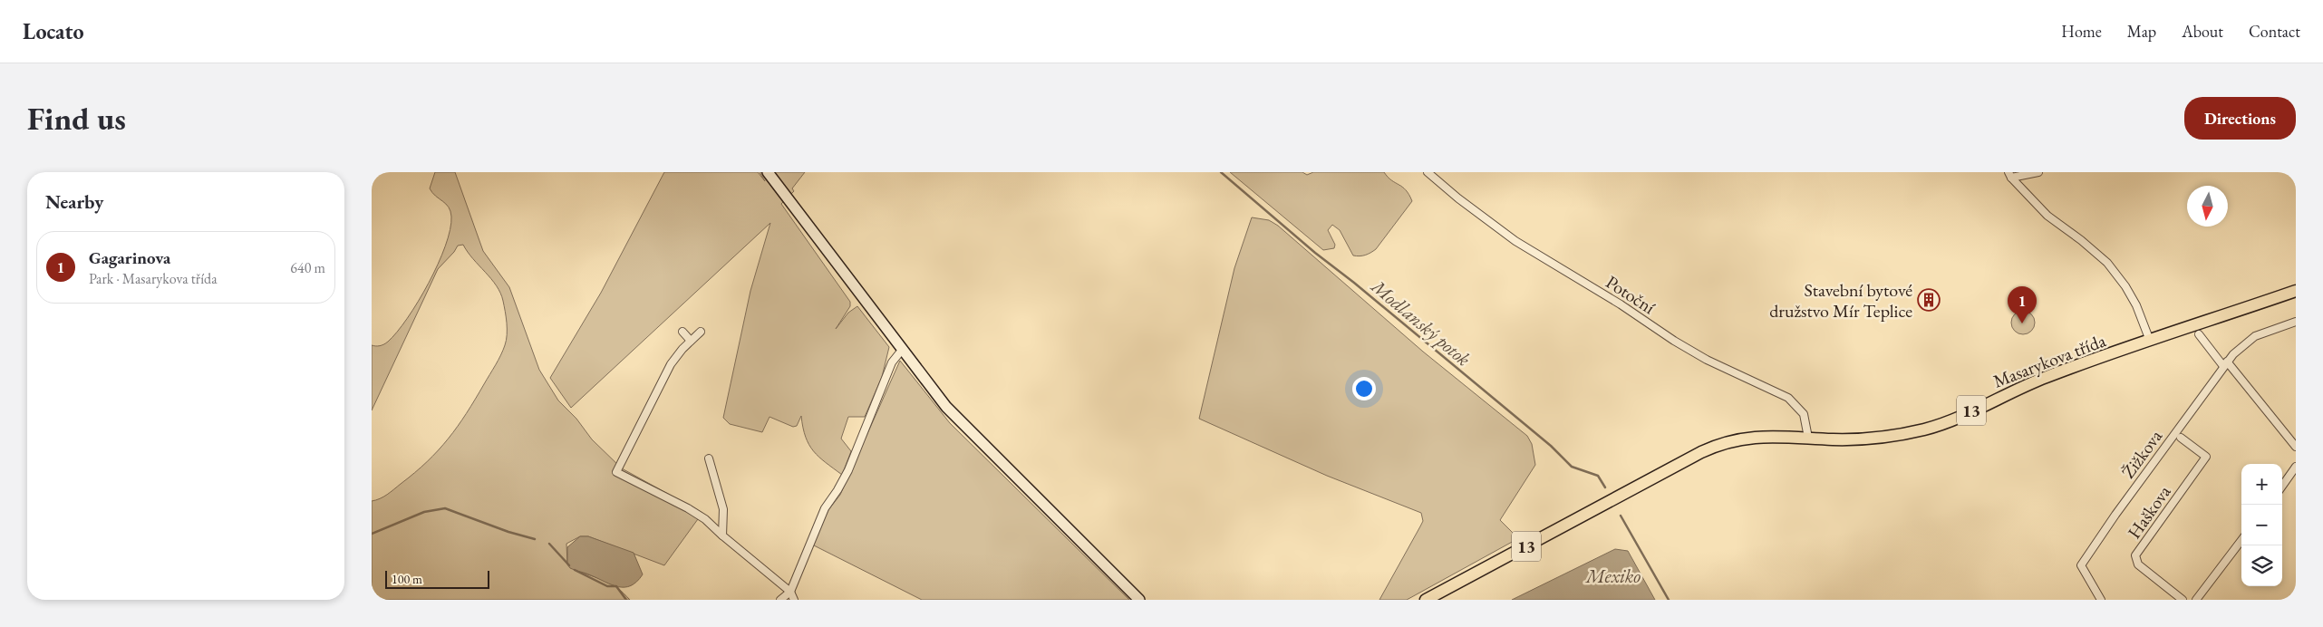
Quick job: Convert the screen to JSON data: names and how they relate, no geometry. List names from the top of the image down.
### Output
{
  "streets": {
    "main road": ["Masarykova třída", "13"],
    "street": ["Potoční", "Žižkova", "Haškova"]
  },
  "crossings": [
    ["Potoční", "Masarykova třída"]
  ],
  "water": ["Modlanský potok", "Mexiko"],
  "places": {
    "building": ["Stavební bytové družstvo Mír Teplice"]
  },
  "scale_bar": "100 m",
  "north": "bottom",
  "page": {
    "header": "Locato",
    "nav": [
      "Home",
      "Map",
      "About",
      "Contact"
    ],
    "buttons": "Directions",
    "title": "Find us",
    "heading": "Nearby",
    "list": [
      {
        "mark": "1",
        "name": "Gagarinova",
        "note": "Park · Masarykova třída",
        "value": "640 m"
      }
    ],
    "pins": "1",
    "map_buttons": ["+", "−"],
    "scale": "100 m"
  }
}
